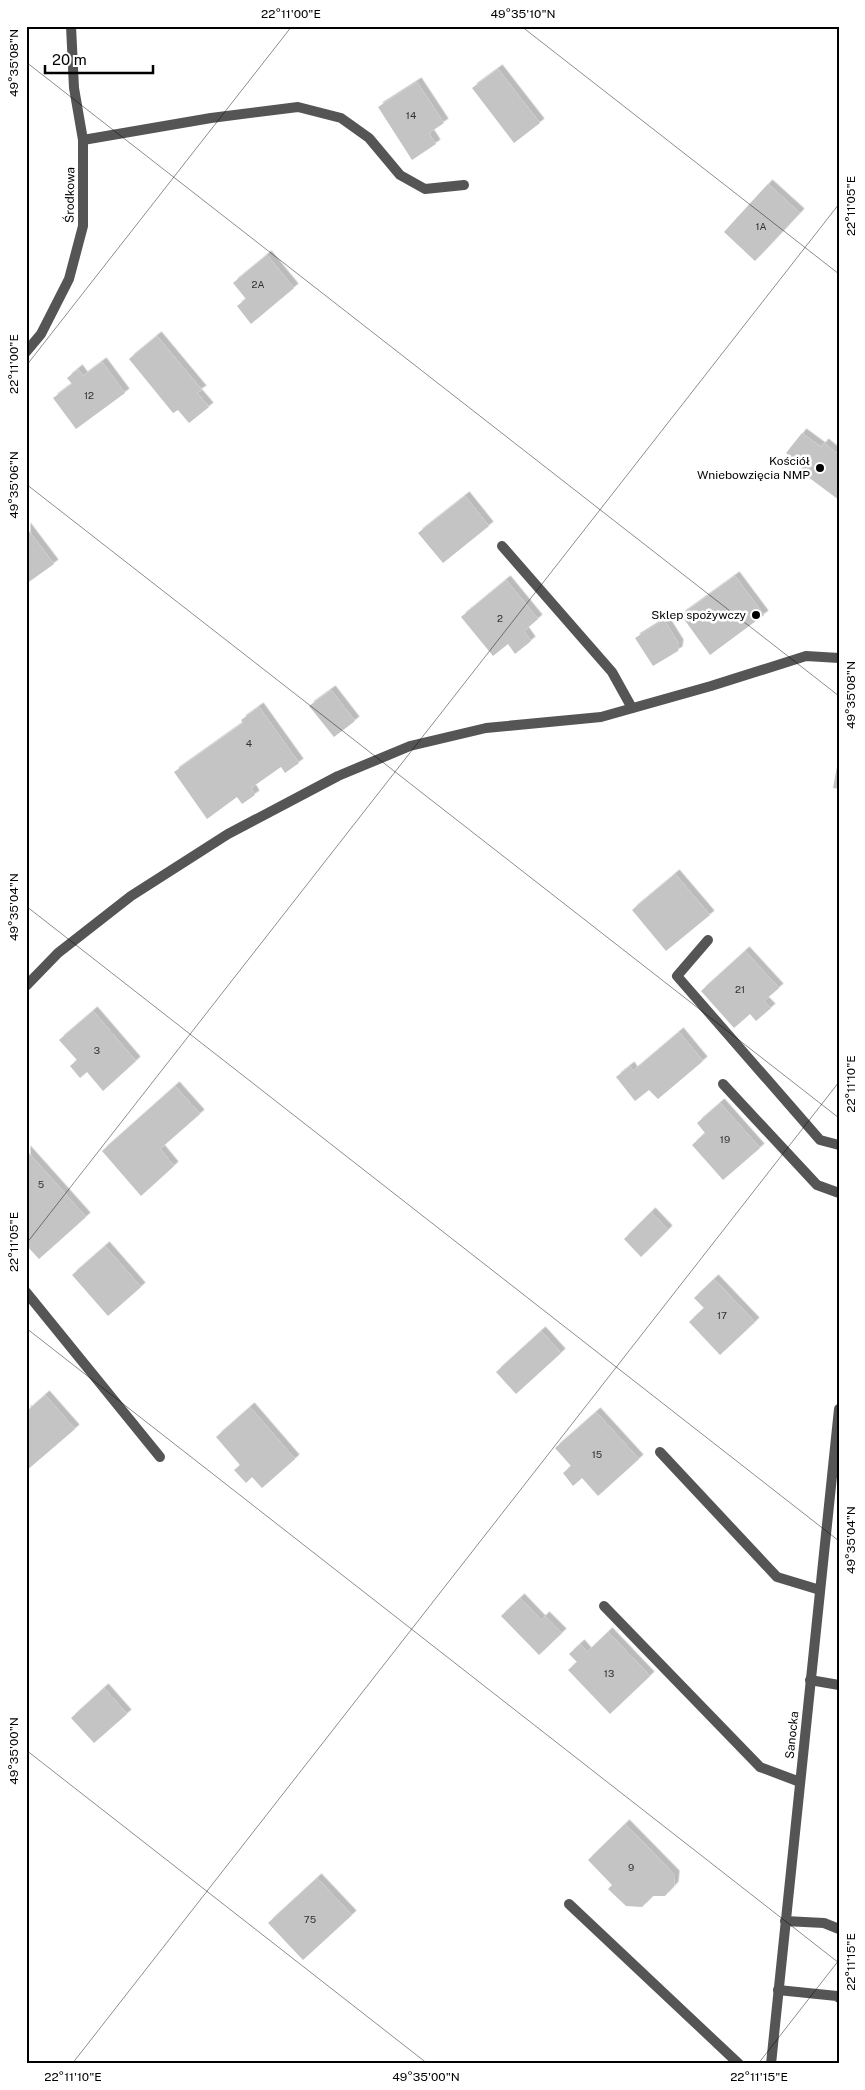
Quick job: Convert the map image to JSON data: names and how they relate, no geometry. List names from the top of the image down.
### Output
{
  "streets": {
    "street": ["Środkowa", "Sanocka"]
  },
  "places": ["Kościół Wniebowzięcia NMP", "Sklep spożywczy"],
  "house_numbers": [
    "14",
    "1A",
    "2A",
    "12",
    "2",
    "4",
    "21",
    "3",
    "19",
    "5",
    "17",
    "15",
    "13",
    "9",
    "75"
  ],
  "scale_bar": "20 m",
  "coordinates": [
    "22°11'00\"E",
    "49°35'10\"N",
    "49°35'08\"N",
    "22°11'05\"E",
    "49°35'06\"N",
    "49°35'04\"N",
    "22°11'10\"E",
    "49°35'00\"N",
    "22°11'15\"E"
  ]
}
